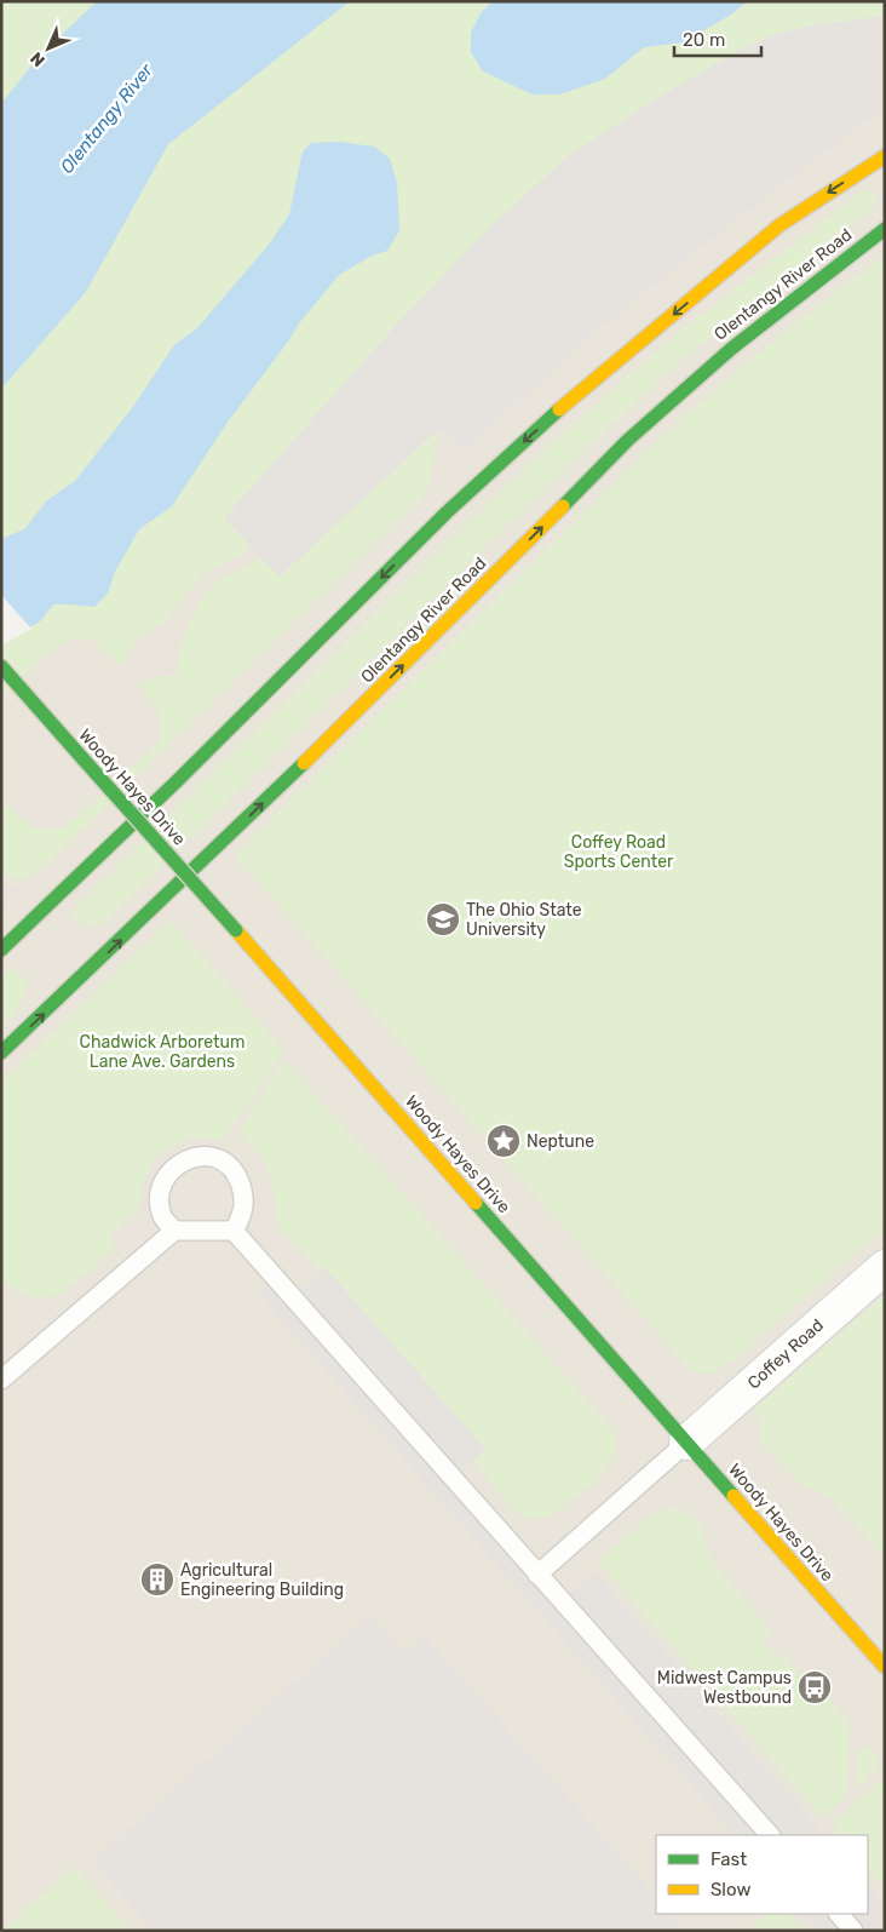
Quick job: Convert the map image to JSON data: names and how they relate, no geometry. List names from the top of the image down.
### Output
{
  "streets": {
    "main road": ["Olentangy River Road", "Woody Hayes Drive"],
    "street": ["Coffey Road"]
  },
  "crossings": [
    ["Woody Hayes Drive", "Coffey Road"]
  ],
  "water": ["Olentangy River"],
  "parks": ["Coffey Road Sports Center", "Chadwick Arboretum Lane Ave. Gardens"],
  "places": {
    "school or university": ["The Ohio State University"],
    "place": ["Neptune"],
    "building": ["Agricultural Engineering Building"],
    "bus stop": ["Midwest Campus Westbound"]
  },
  "legend": ["Fast", "Slow"],
  "scale_bar": "20 m",
  "north": "bottom left"
}
